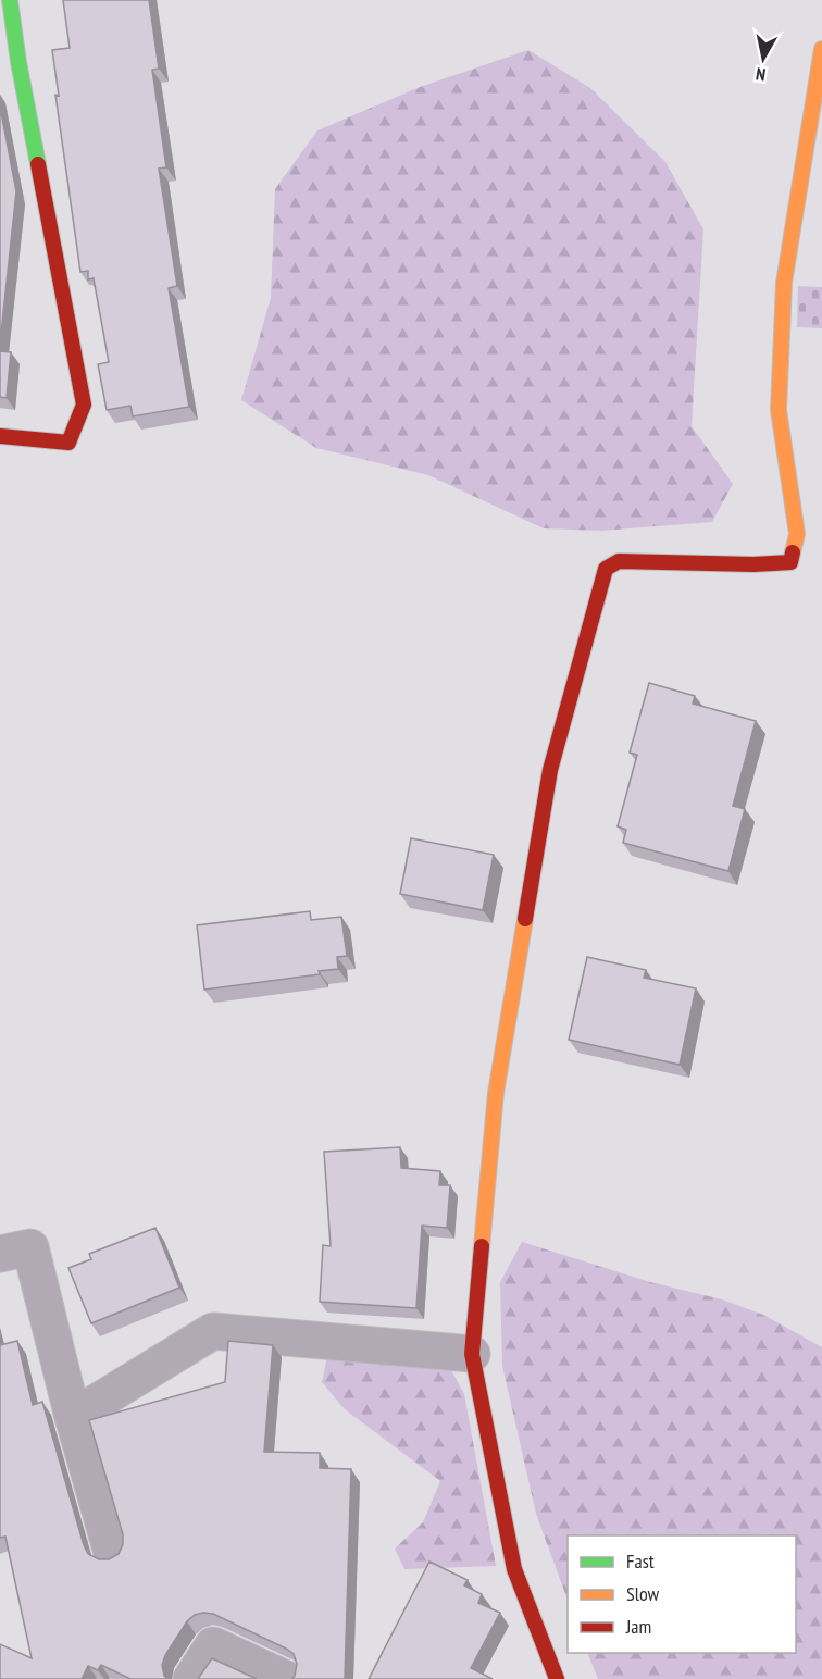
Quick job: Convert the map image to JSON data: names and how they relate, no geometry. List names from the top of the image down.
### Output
{
  "legend": ["Fast", "Slow", "Jam"],
  "north": "bottom"
}
